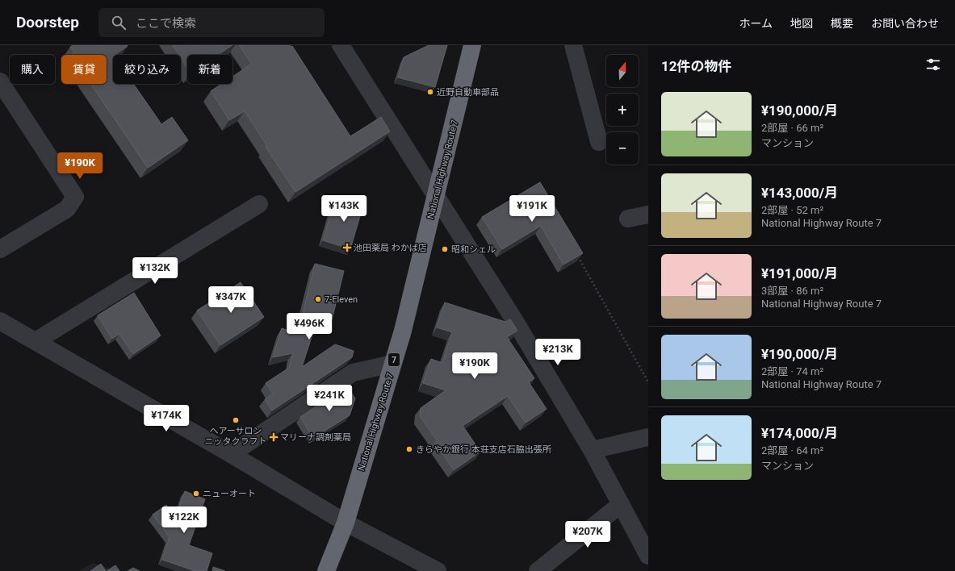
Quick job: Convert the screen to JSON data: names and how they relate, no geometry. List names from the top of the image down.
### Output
{
  "streets": {
    "highway": ["National Highway Route 7", "7"]
  },
  "places": {
    "other": [
      "近野自動車部品",
      "昭和シェル",
      "7-Eleven",
      "ヘアーサロン ニッタクラフト",
      "きらやか銀行 本荘支店石脇出張所",
      "ニューオート"
    ],
    "health": ["池田薬局 わかば店", "マリーナ調剤薬局"]
  },
  "north": "top",
  "page": {
    "header": "Doorstep",
    "search": "ここで検索",
    "nav": [
      "ホーム",
      "地図",
      "概要",
      "お問い合わせ"
    ],
    "heading": "12件の物件",
    "map_buttons": ["+", "−"],
    "chip": [
      "購入",
      "賃貸",
      "絞り込み",
      "新着"
    ],
    "list": [
      {
        "name": "¥190,000/月",
        "note": "2部屋 · 66 m² · マンション"
      },
      {
        "name": "¥143,000/月",
        "note": "2部屋 · 52 m² · National Highway Route 7"
      },
      {
        "name": "¥191,000/月",
        "note": "3部屋 · 86 m² · National Highway Route 7"
      },
      {
        "name": "¥190,000/月",
        "note": "2部屋 · 74 m² · National Highway Route 7"
      },
      {
        "name": "¥174,000/月",
        "note": "2部屋 · 64 m² · マンション"
      }
    ],
    "price": [
      "¥190K",
      "¥143K",
      "¥191K",
      "¥132K",
      "¥347K",
      "¥496K",
      "¥213K",
      "¥190K",
      "¥241K",
      "¥174K",
      "¥122K",
      "¥207K"
    ]
  }
}
